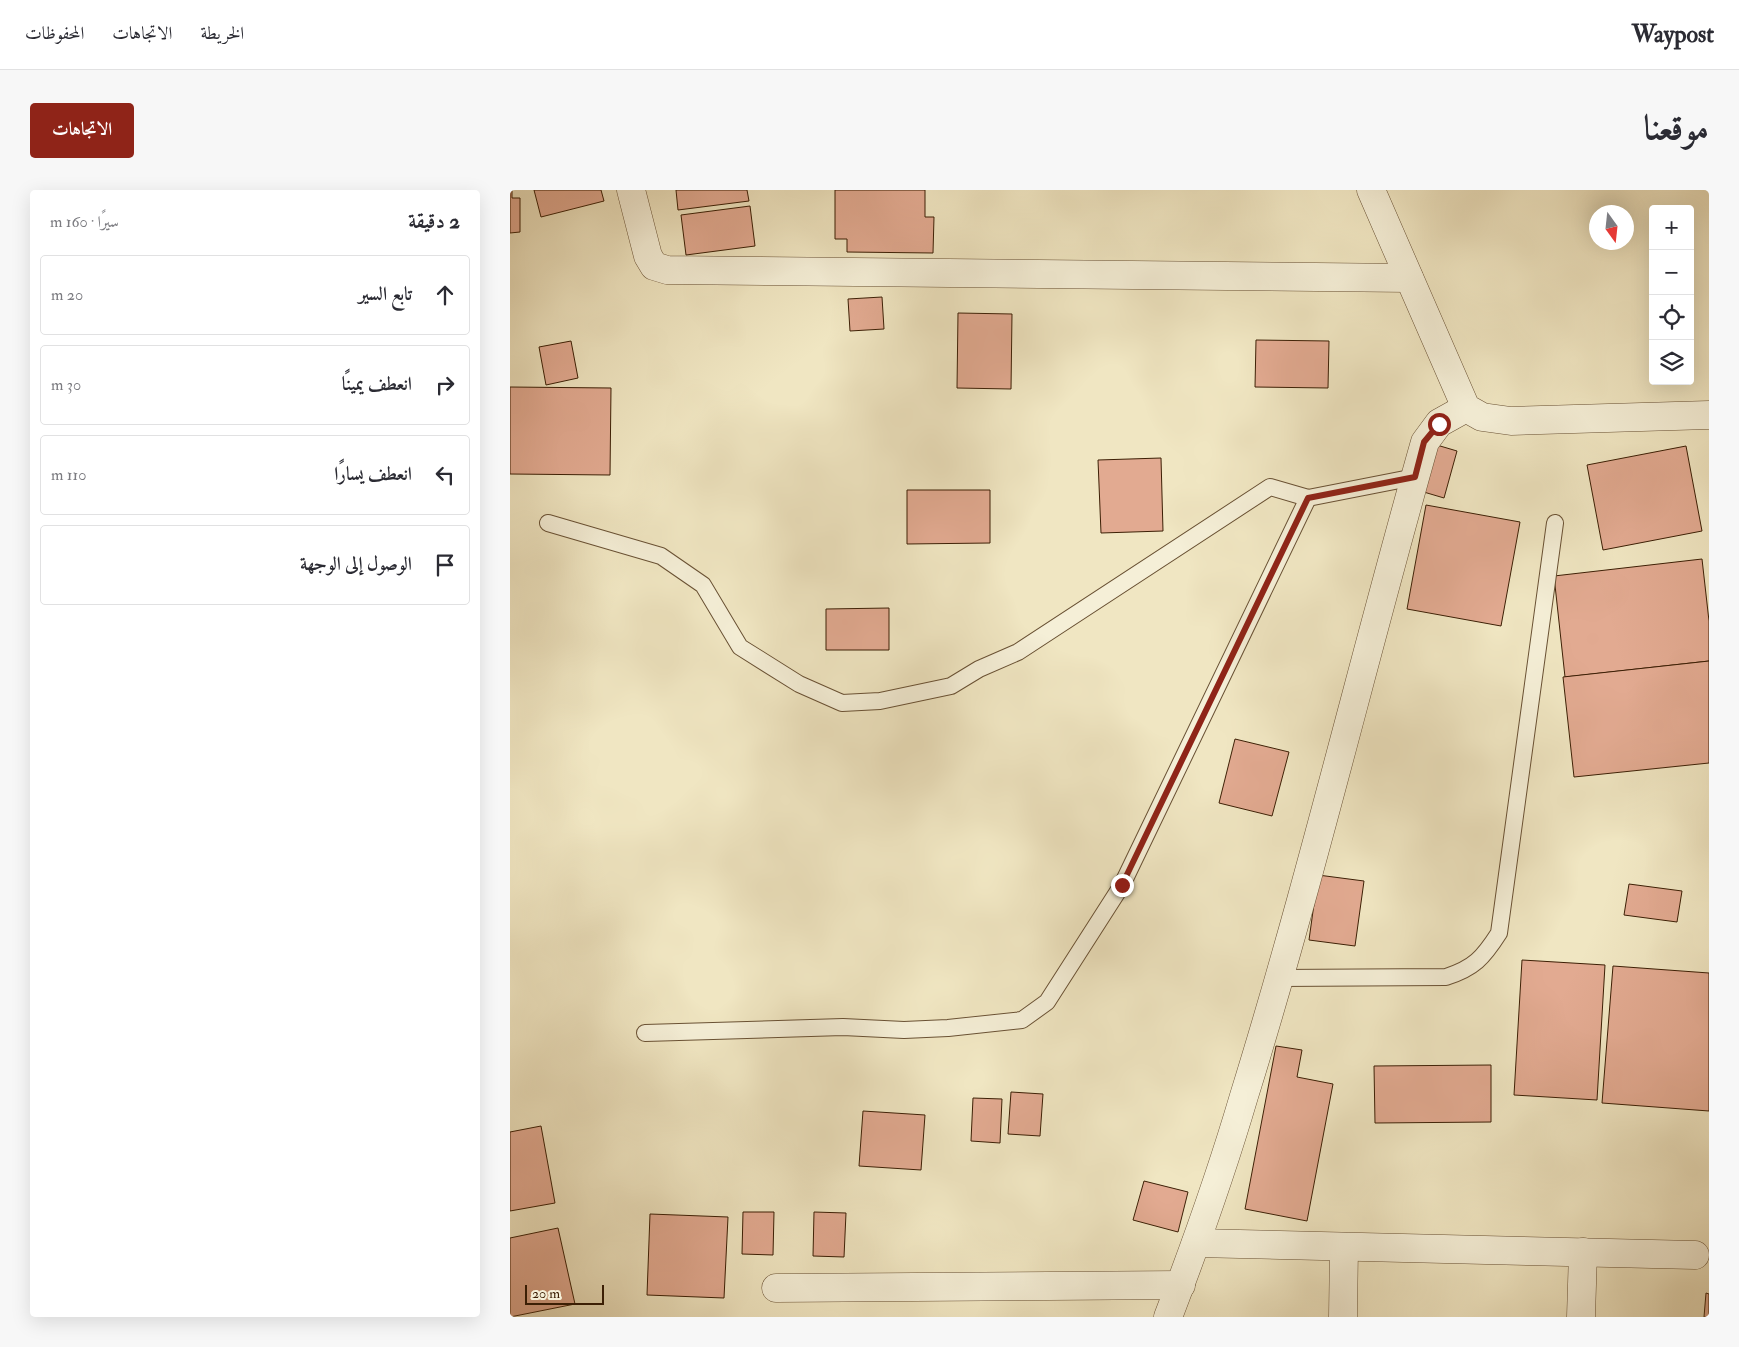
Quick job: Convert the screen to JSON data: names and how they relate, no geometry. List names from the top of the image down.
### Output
{
  "scale_bar": "20 m",
  "north": "bottom",
  "page": {
    "header": "Waypost",
    "nav": ["الخريطة", "الاتجاهات", "المحفوظات"],
    "title": "موقعنا",
    "buttons": "الاتجاهات",
    "heading": ["2 دقيقة", "سيرًا · 160 m"],
    "map_buttons": ["+", "−"],
    "list": [
      ["تابع السير", "20 m"],
      ["انعطف يمينًا", "30 m"],
      ["انعطف يسارًا", "110 m"],
      "الوصول إلى الوجهة"
    ],
    "scale": "20 m"
  }
}
